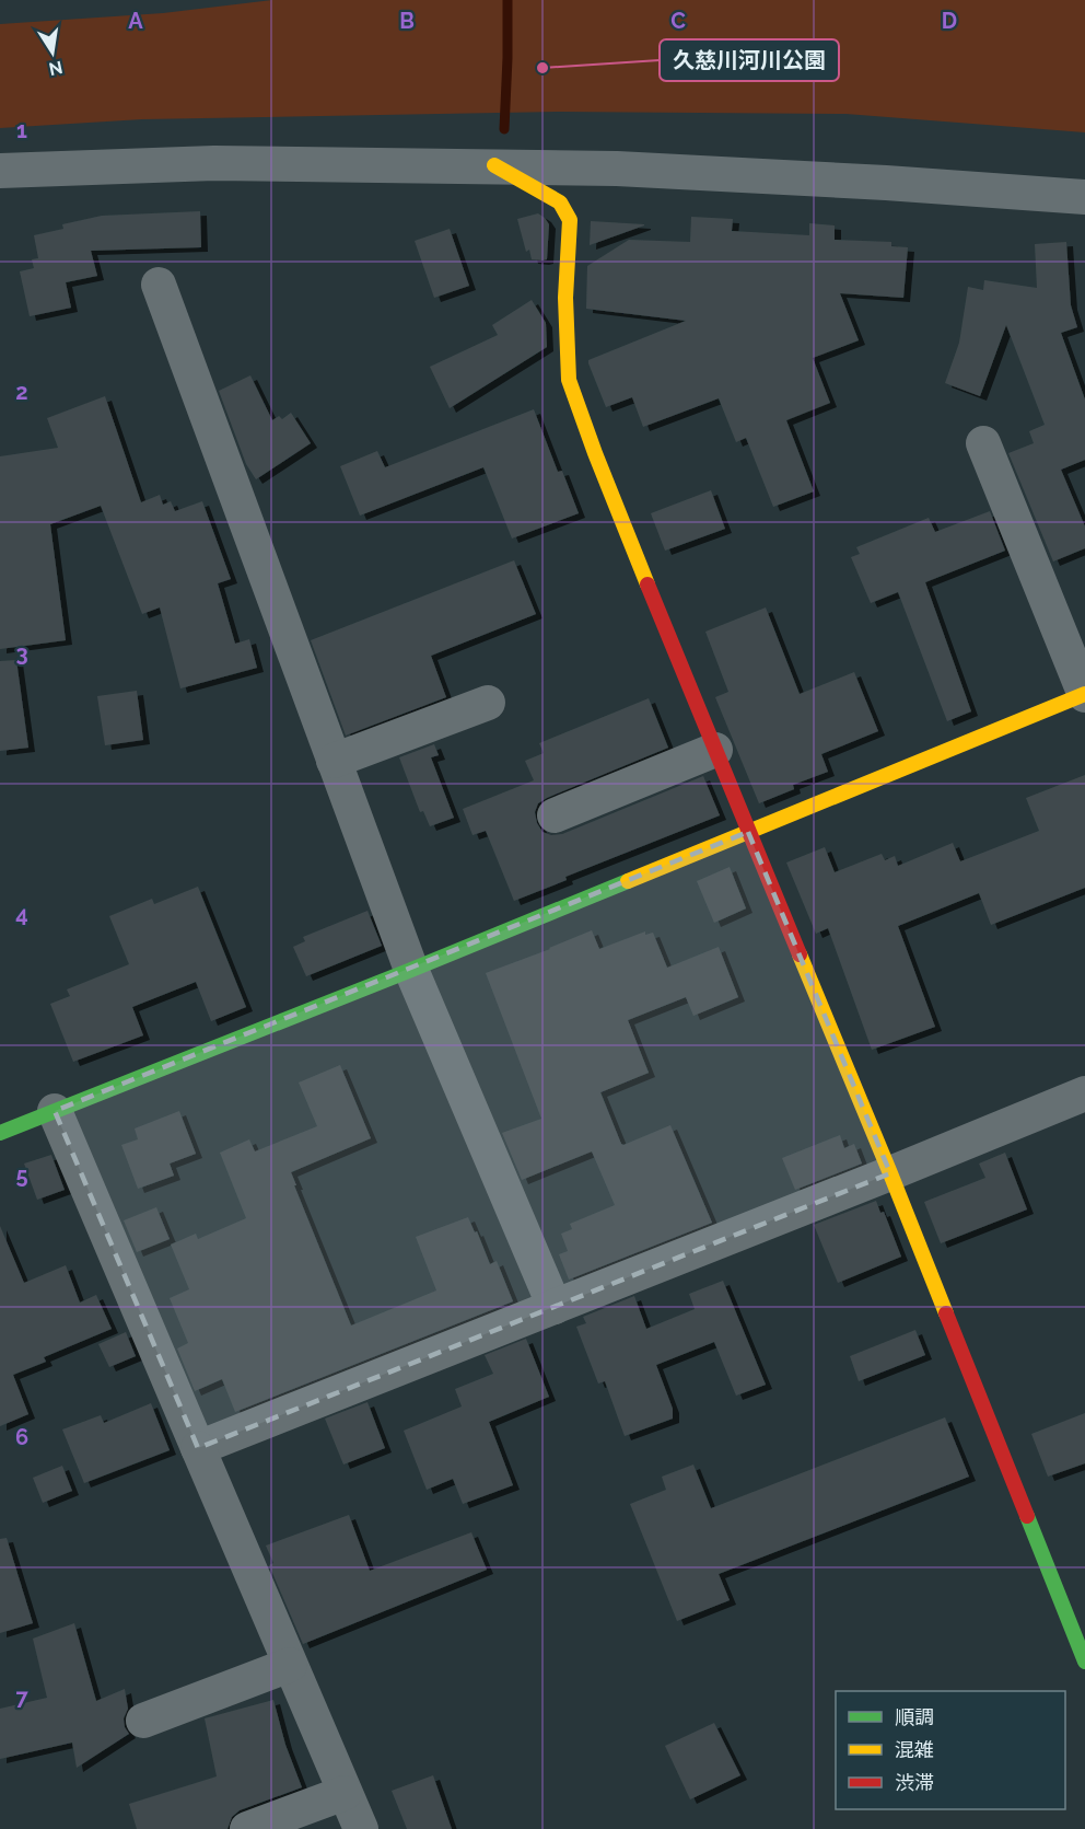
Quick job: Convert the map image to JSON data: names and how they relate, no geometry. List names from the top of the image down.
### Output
{
  "places": ["久慈川河川公園"],
  "legend": ["順調", "混雑", "渋滞"],
  "north": "bottom",
  "grid": {
    "columns": [
      "A",
      "B",
      "C",
      "D"
    ],
    "rows": [
      "1",
      "2",
      "3",
      "4",
      "5",
      "6",
      "7"
    ]
  }
}
